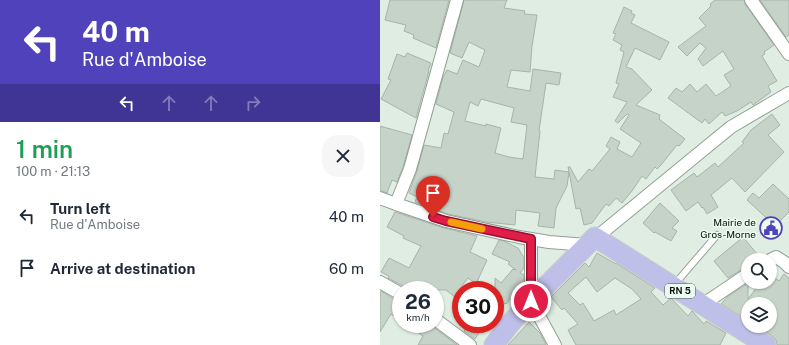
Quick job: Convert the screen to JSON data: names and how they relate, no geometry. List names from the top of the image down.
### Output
{
  "streets": {
    "main road": ["RN 5"]
  },
  "places": {
    "public building": ["Mairie de Gros-Morne"]
  },
  "page": {
    "turn": ["40 m", "Rue d'Amboise"],
    "heading": ["1 min", "100 m · 21:13"],
    "list": [
      {
        "name": "Turn left",
        "note": "Rue d'Amboise",
        "value": "40 m"
      },
      {
        "name": "Arrive at destination",
        "value": "60 m"
      }
    ],
    "speed": "26 km/h",
    "limit": "30"
  }
}
